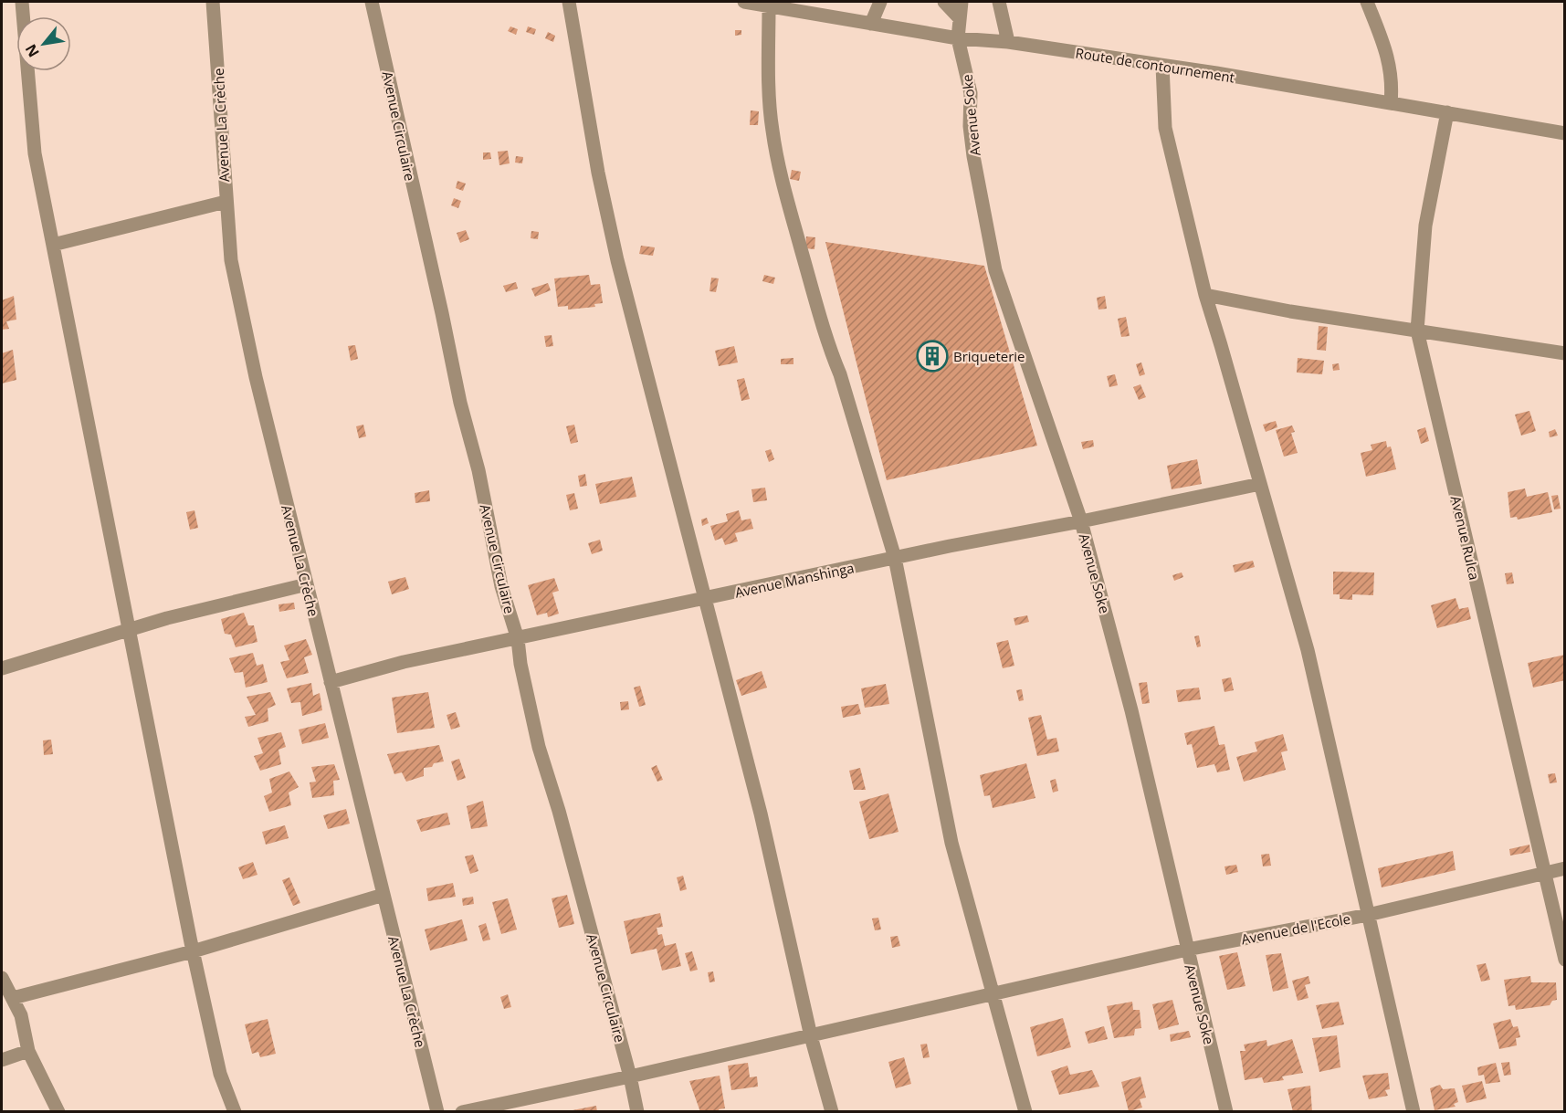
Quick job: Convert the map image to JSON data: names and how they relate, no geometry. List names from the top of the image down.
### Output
{
  "streets": {
    "street": [
      "Route de contournement",
      "Avenue Soke",
      "Avenue La Crèche",
      "Avenue Circulaire",
      "Avenue Rulca",
      "Avenue Manshinga",
      "Avenue de l'Ecole"
    ]
  },
  "crossings": [
    ["Route de contournement", "Avenue Soke"],
    ["Route de contournement", "Avenue Rulca"],
    ["Avenue Soke", "Avenue Manshinga"],
    ["Avenue Soke", "Avenue de l'Ecole"],
    ["Avenue La Crèche", "Avenue Manshinga"],
    ["Avenue Circulaire", "Avenue Manshinga"],
    ["Avenue Circulaire", "Avenue de l'Ecole"],
    ["Avenue Rulca", "Avenue de l'Ecole"]
  ],
  "places": {
    "building": ["Briqueterie"]
  },
  "north": "bottom left"
}
